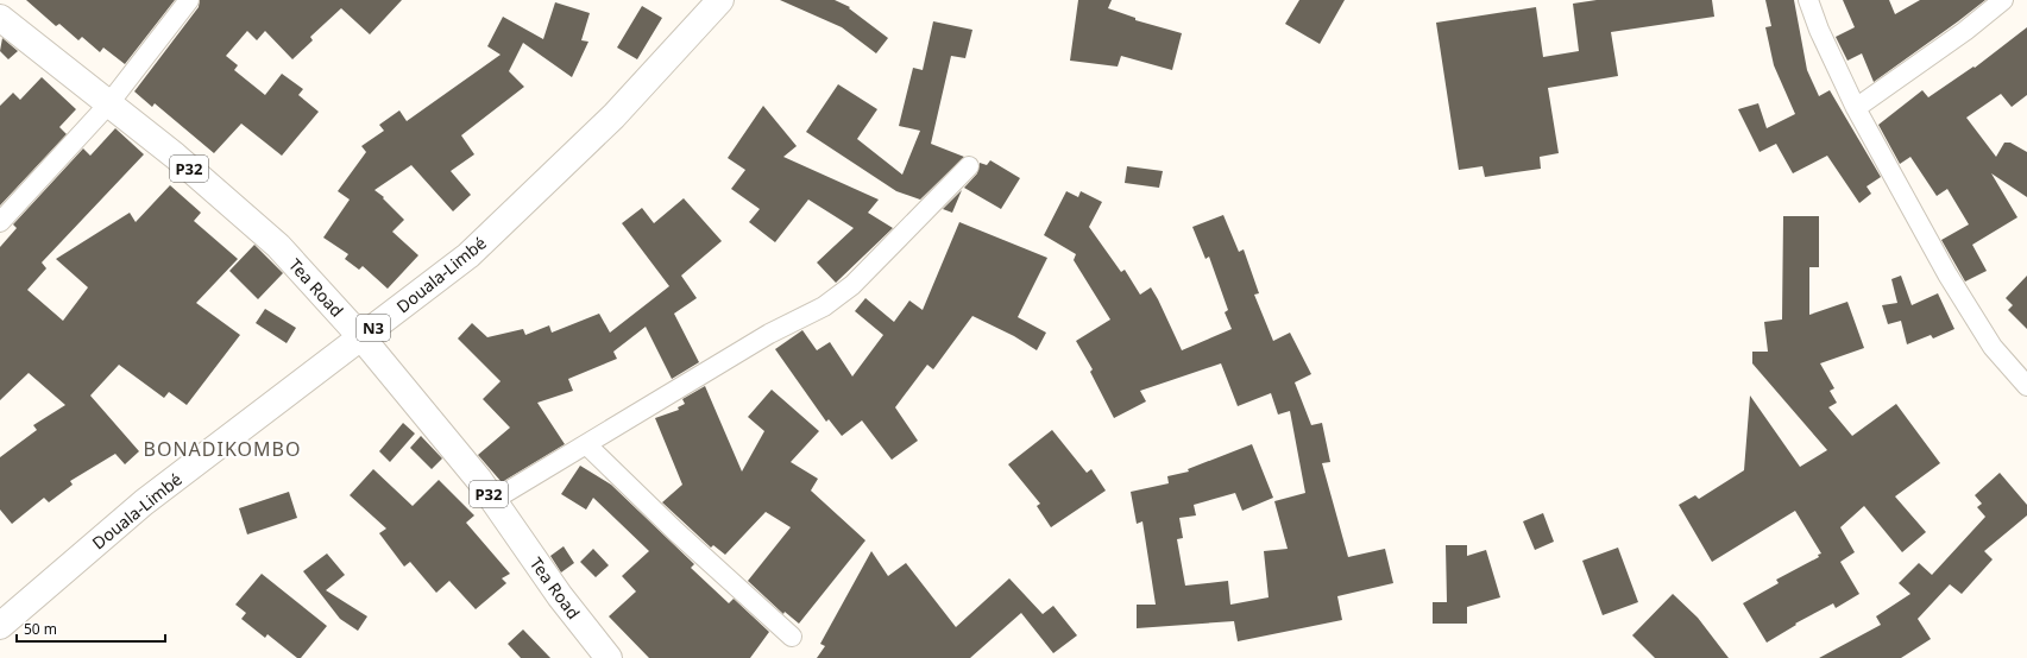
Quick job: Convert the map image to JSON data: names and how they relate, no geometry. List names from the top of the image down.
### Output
{
  "streets": {
    "main road": [
      "P32",
      "Douala-Limbé",
      "Tea Road",
      "N3"
    ]
  },
  "crossings": [
    ["Douala-Limbé", "Tea Road"]
  ],
  "districts": ["BONADIKOMBO"],
  "scale_bar": "50 m"
}
